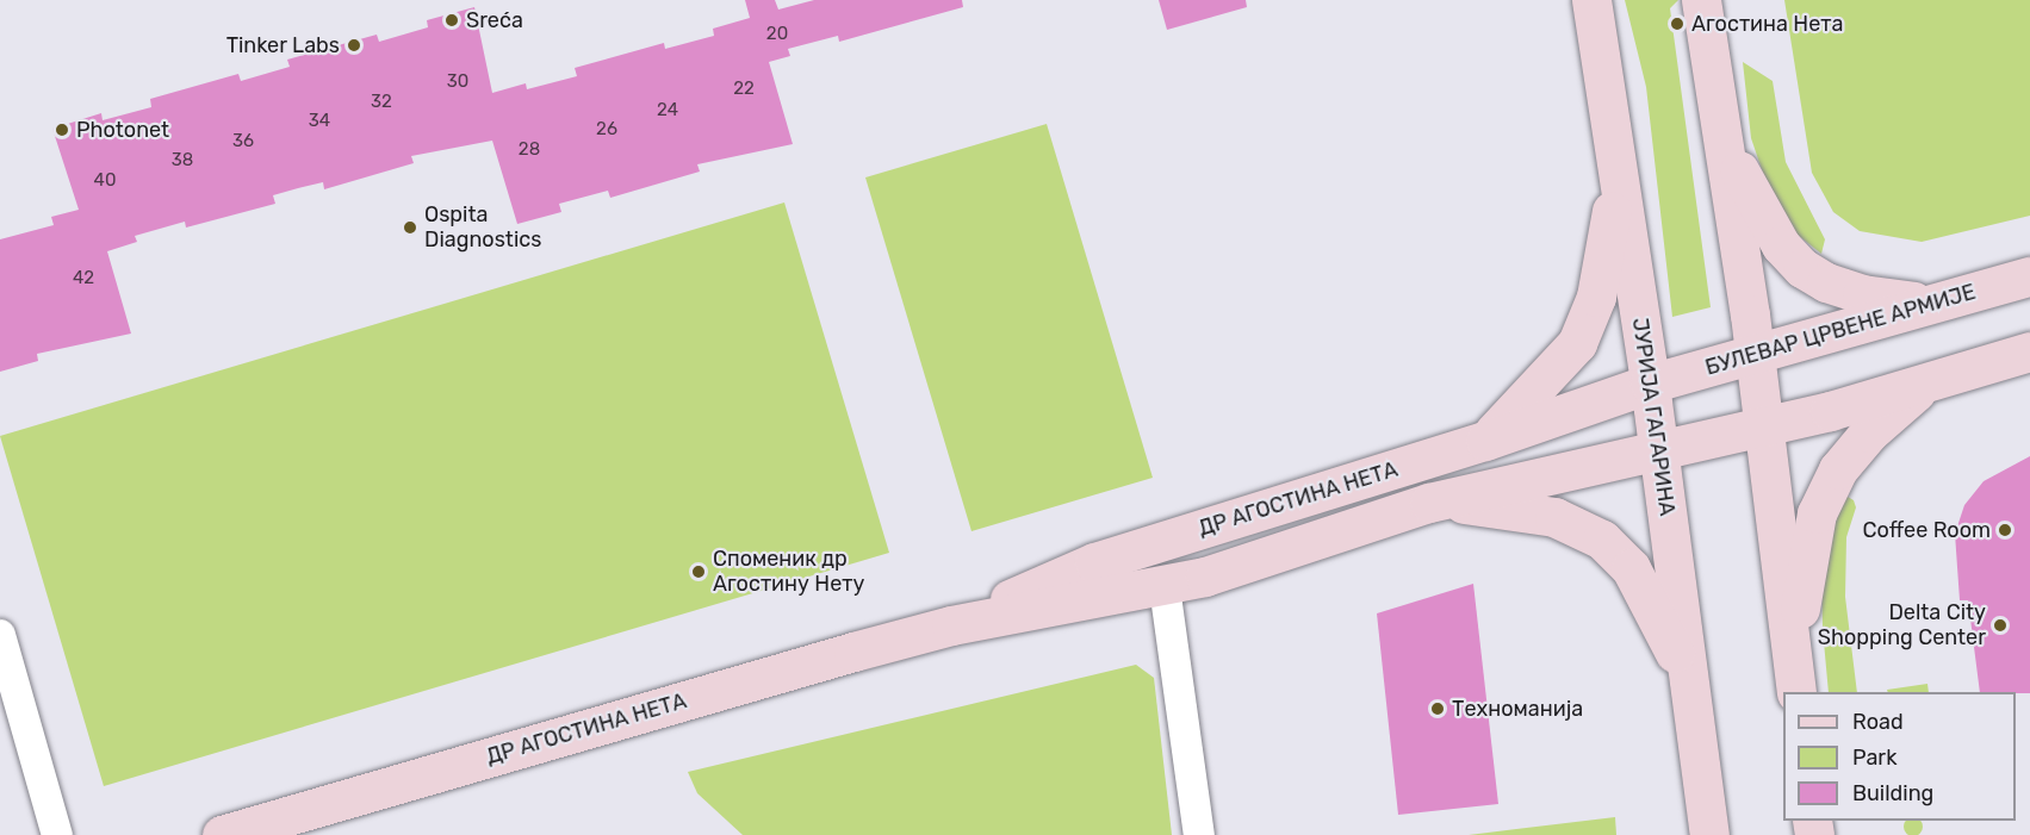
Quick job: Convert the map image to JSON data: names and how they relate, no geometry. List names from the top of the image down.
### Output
{
  "streets": {
    "street": ["БУЛЕВАР ЦРВЕНЕ АРМИЈЕ", "ЈУРИЈА ГАГАРИНА", "ДР АГОСТИНА НЕТА"]
  },
  "crossings": [
    ["БУЛЕВАР ЦРВЕНЕ АРМИЈЕ", "ЈУРИЈА ГАГАРИНА"],
    ["БУЛЕВАР ЦРВЕНЕ АРМИЈЕ", "ДР АГОСТИНА НЕТА"],
    ["ЈУРИЈА ГАГАРИНА", "ДР АГОСТИНА НЕТА"]
  ],
  "places": [
    "Sreća",
    "Агостина Нета",
    "Tinker Labs",
    "Photonet",
    "Ospita Diagnostics",
    "Coffee Room",
    "Споменик др Агостину Нету",
    "Delta City Shopping Center",
    "Техноманија"
  ],
  "house_numbers": [
    "20",
    "30",
    "22",
    "32",
    "24",
    "34",
    "26",
    "36",
    "28",
    "38",
    "40",
    "42"
  ],
  "legend": ["Road", "Park", "Building"]
}
